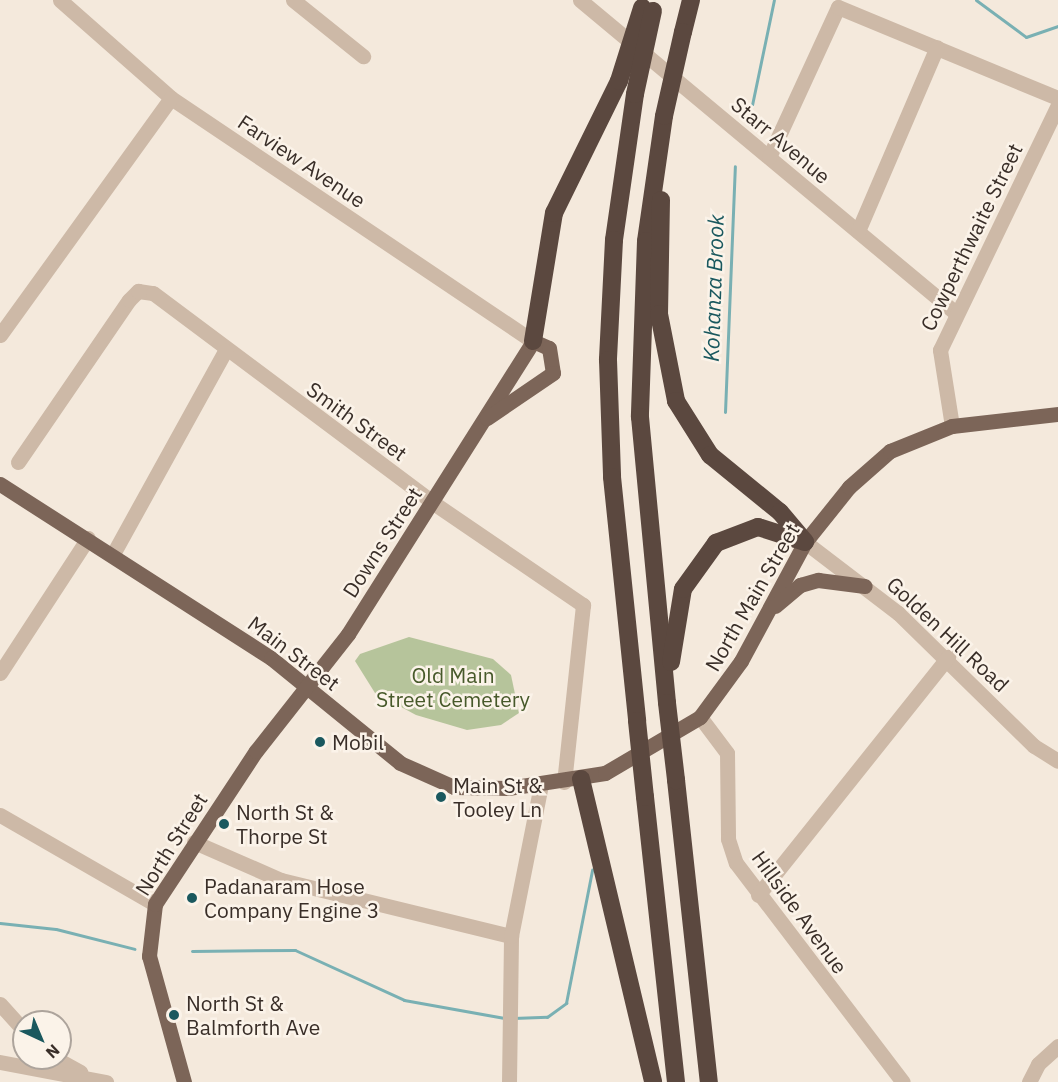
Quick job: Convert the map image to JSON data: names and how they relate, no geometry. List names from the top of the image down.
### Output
{
  "streets": {
    "main road": [
      "Downs Street",
      "North Main Street",
      "Main Street",
      "North Street"
    ],
    "street": [
      "Starr Avenue",
      "Farview Avenue",
      "Cowperthwaite Street",
      "Smith Street",
      "Golden Hill Road",
      "Hillside Avenue"
    ]
  },
  "crossings": [
    ["Starr Avenue", "Cowperthwaite Street"],
    ["Farview Avenue", "Downs Street"],
    ["Cowperthwaite Street", "North Main Street"],
    ["Smith Street", "Downs Street"],
    ["Smith Street", "North Main Street"],
    ["Smith Street", "Main Street"],
    ["Downs Street", "Main Street"],
    ["Downs Street", "North Street"],
    ["North Main Street", "Golden Hill Road"],
    ["North Main Street", "Main Street"],
    ["North Main Street", "Hillside Avenue"],
    ["Main Street", "North Street"]
  ],
  "water": ["Kohanza Brook"],
  "parks": ["Old Main Street Cemetery"],
  "places": [
    "Mobil",
    "Main St & Tooley Ln",
    "North St & Thorpe St",
    "Padanaram Hose Company Engine 3",
    "North St & Balmforth Ave"
  ],
  "north": "bottom right"
}
